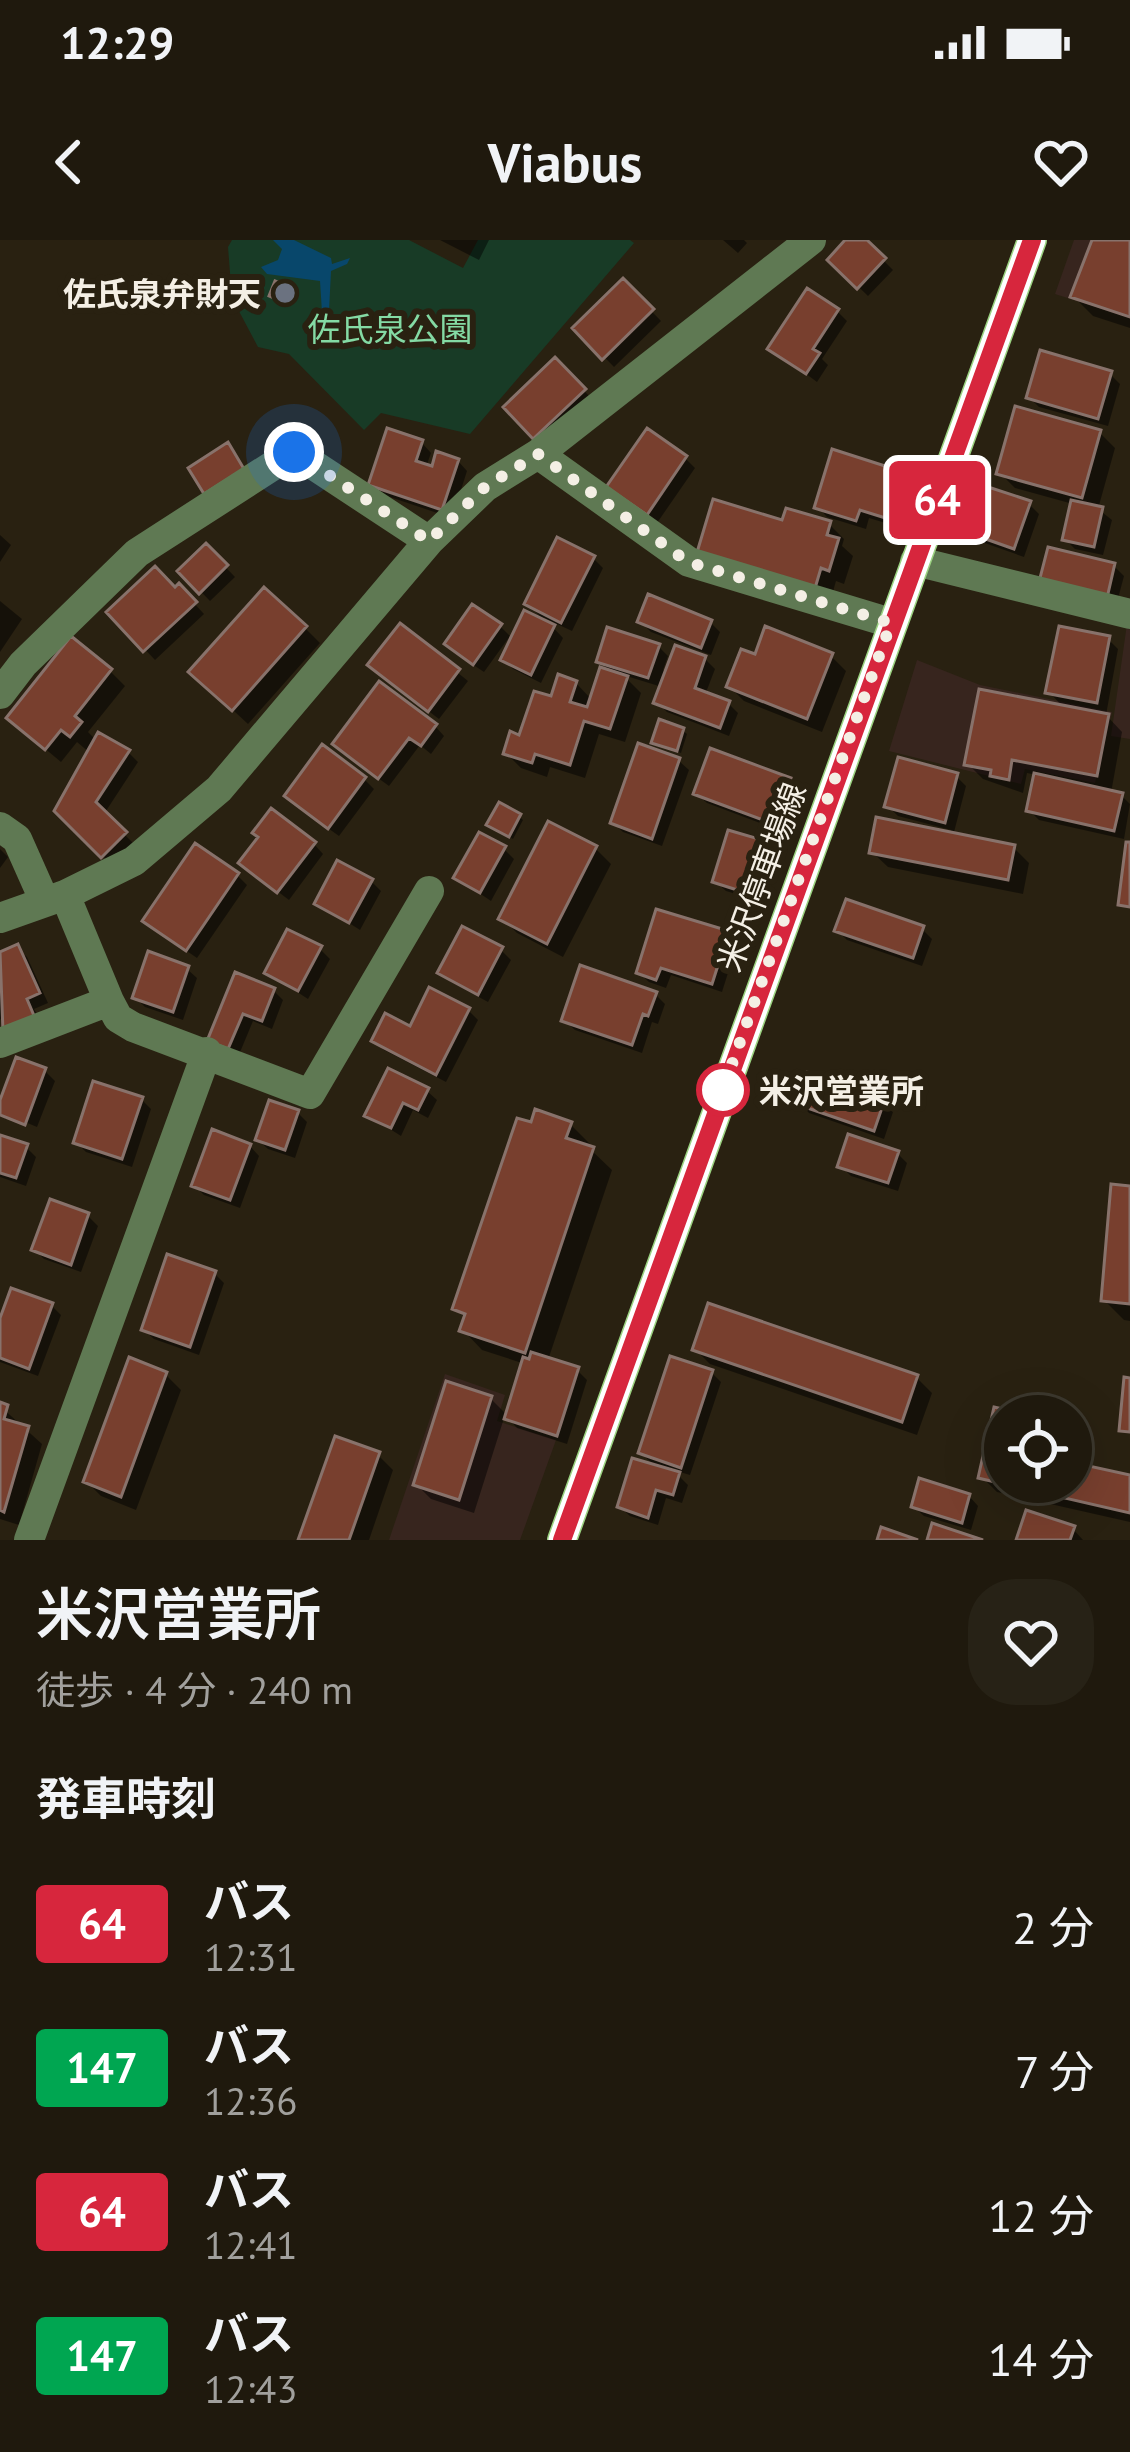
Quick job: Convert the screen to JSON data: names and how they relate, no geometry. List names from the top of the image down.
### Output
{
  "streets": {
    "main road": ["米沢停車場線"]
  },
  "parks": ["佐氏泉公園"],
  "places": ["佐氏泉弁財天", "米沢営業所"],
  "lines": ["bus line 64"],
  "page": {
    "status": "12:29",
    "header": "Viabus",
    "on_map": "64",
    "heading": [
      ["米沢営業所", "徒歩 · 4 分 · 240 m"],
      "発車時刻"
    ],
    "list": [
      {
        "mark": "64",
        "name": "バス",
        "note": "12:31",
        "value": "2 分"
      },
      {
        "mark": "147",
        "name": "バス",
        "note": "12:36",
        "value": "7 分"
      },
      {
        "mark": "64",
        "name": "バス",
        "note": "12:41",
        "value": "12 分"
      },
      {
        "mark": "147",
        "name": "バス",
        "note": "12:43",
        "value": "14 分"
      }
    ]
  }
}
